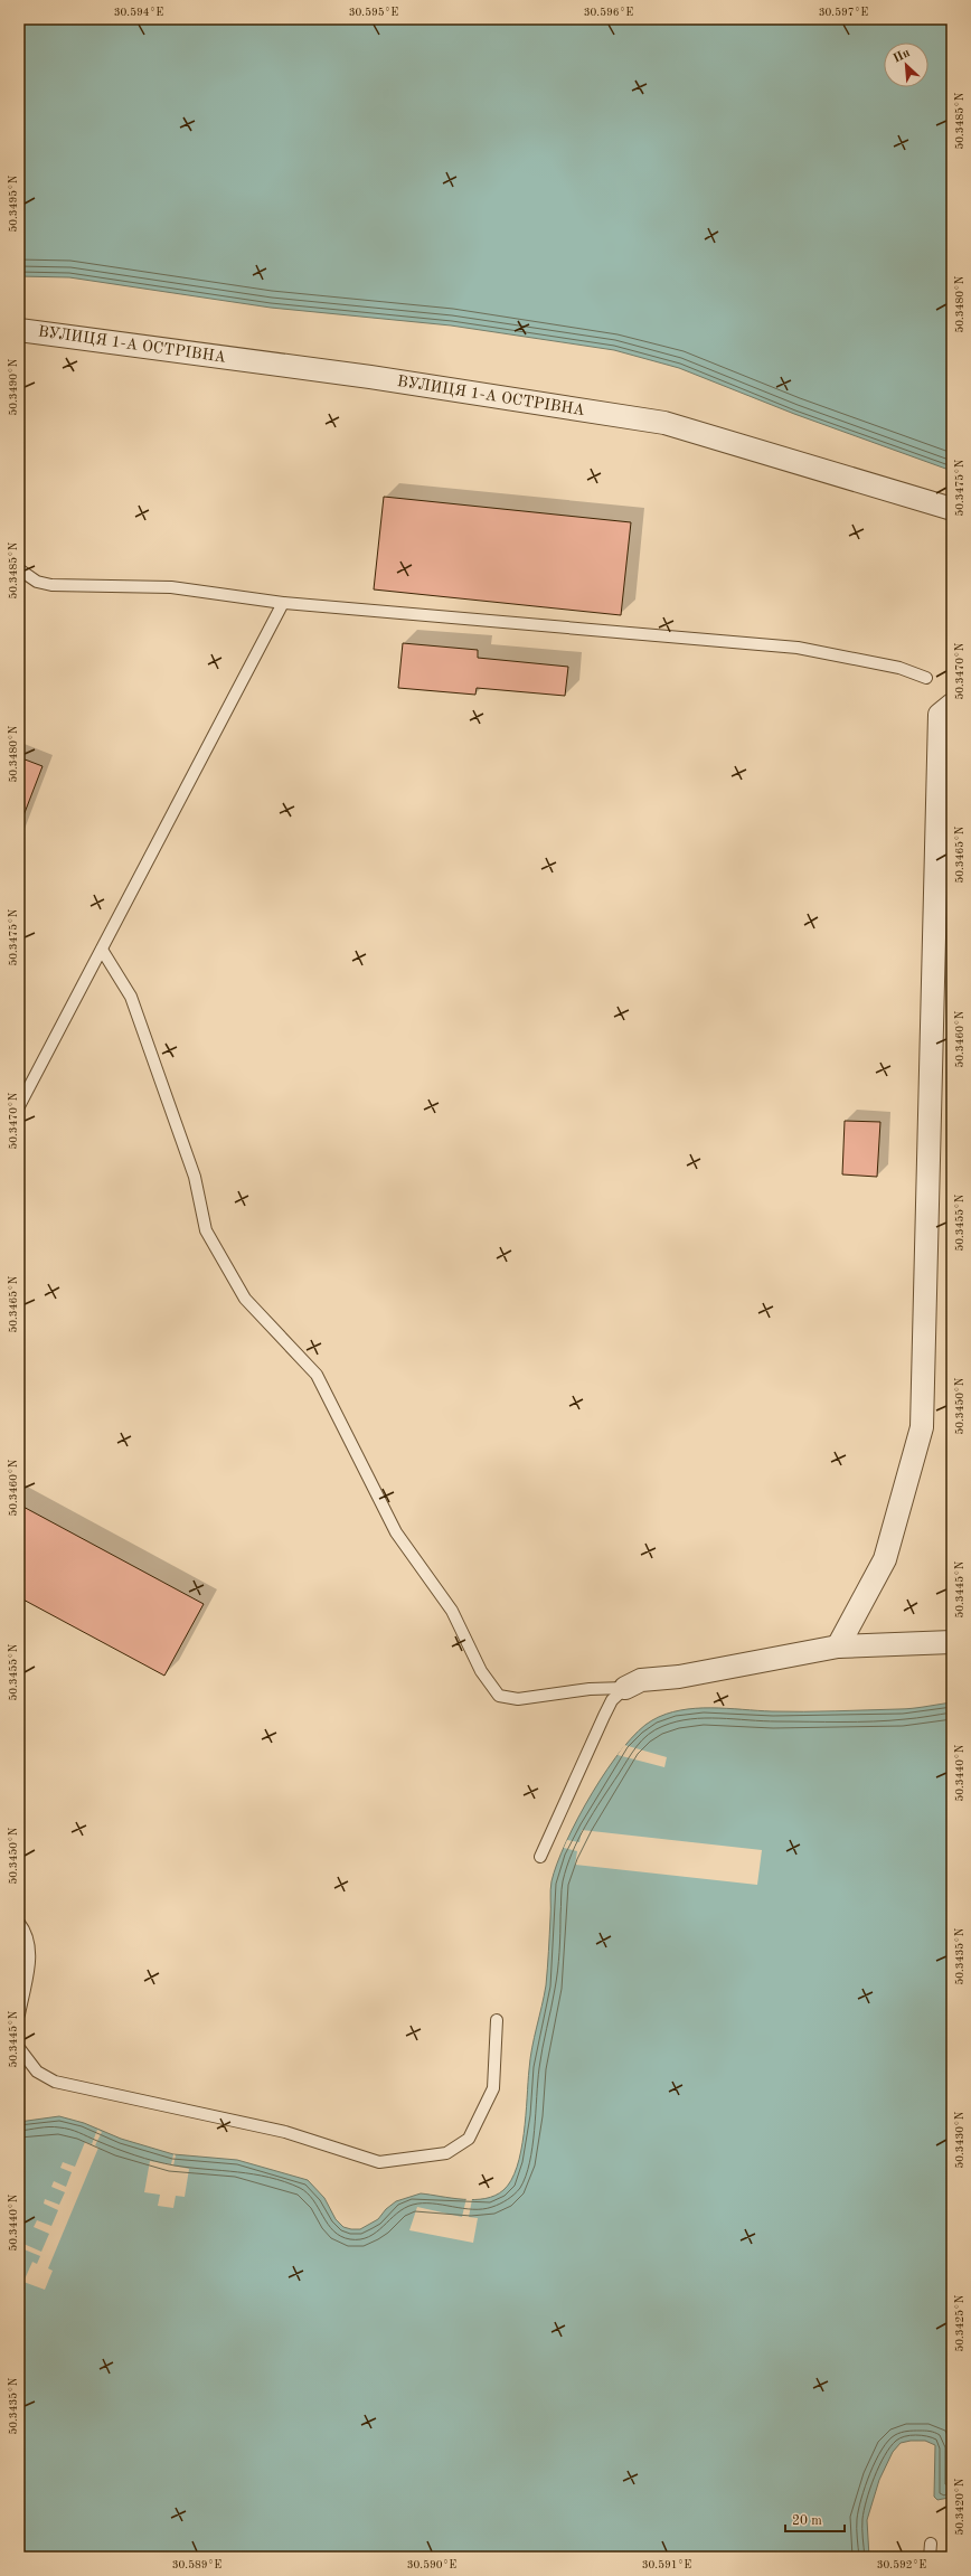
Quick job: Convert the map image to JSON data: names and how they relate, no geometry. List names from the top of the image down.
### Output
{
  "streets": {
    "street": ["ВУЛИЦЯ 1-А ОСТРІВНА"]
  },
  "scale_bar": "20 m",
  "north": "top left",
  "coordinates": [
    "30.594°E",
    "30.595°E",
    "30.596°E",
    "30.597°E",
    "50.3485°N",
    "50.3495°N",
    "50.3480°N",
    "50.3490°N",
    "50.3475°N",
    "50.3470°N",
    "50.3465°N",
    "50.3460°N",
    "50.3455°N",
    "50.3450°N",
    "50.3445°N",
    "50.3440°N",
    "50.3435°N",
    "50.3430°N",
    "50.3425°N",
    "50.3420°N",
    "30.589°E",
    "30.590°E",
    "30.591°E",
    "30.592°E"
  ]
}
